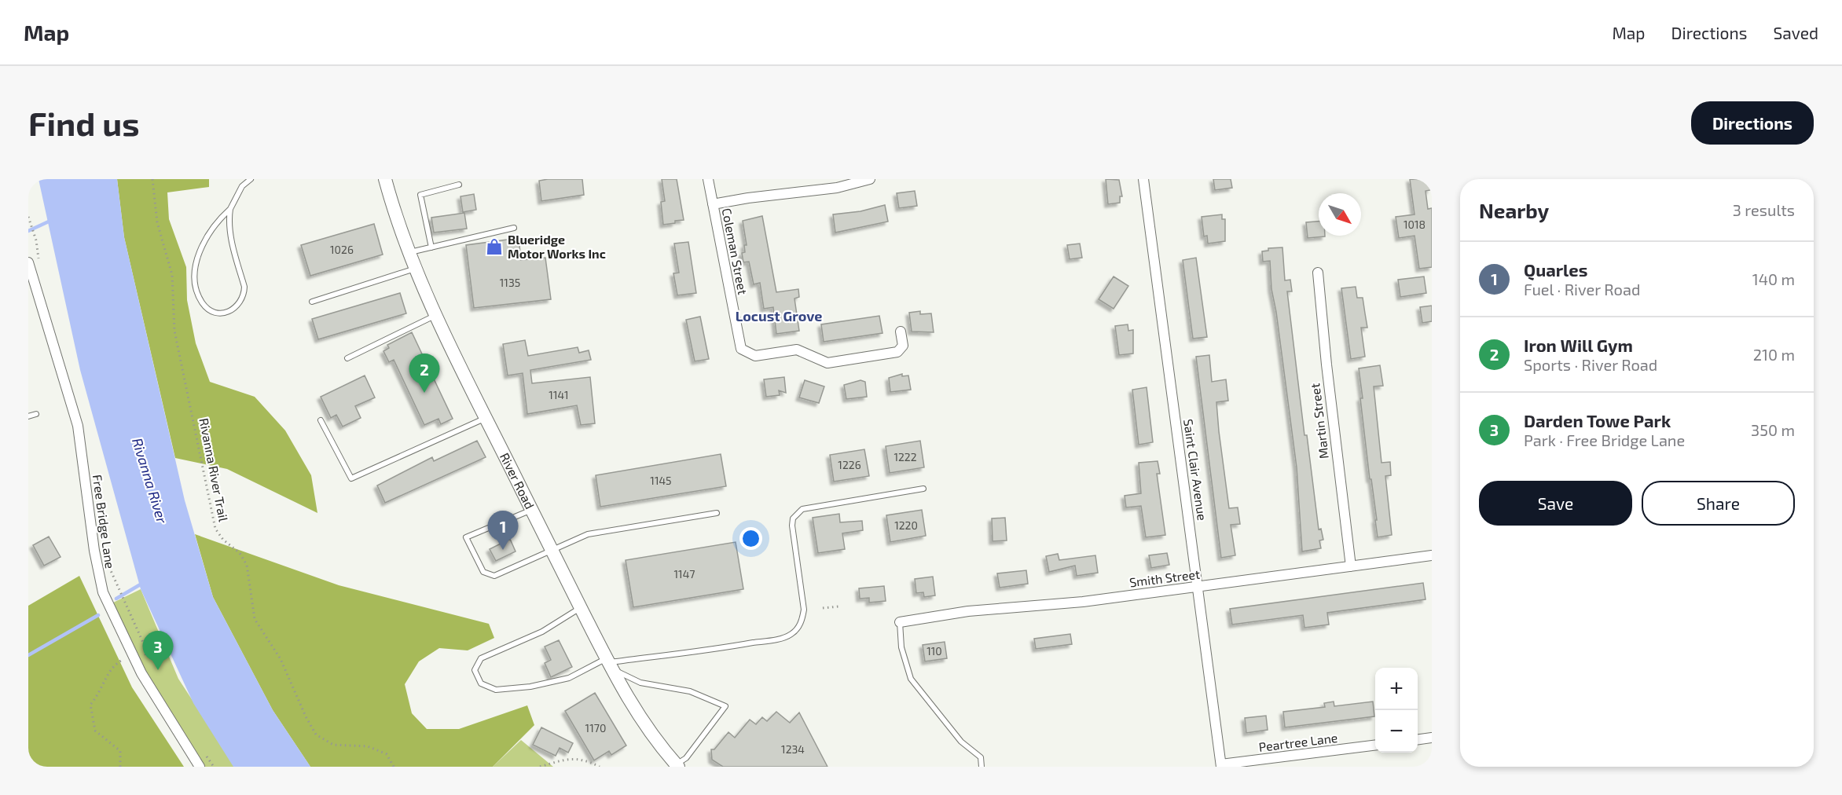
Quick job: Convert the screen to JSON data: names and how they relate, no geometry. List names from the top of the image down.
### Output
{
  "streets": {
    "street": [
      "Coleman Street",
      "Martin Street",
      "Saint Clair Avenue",
      "River Road",
      "Free Bridge Lane",
      "Smith Street",
      "Peartree Lane"
    ],
    "path": ["Rivanna River Trail"]
  },
  "crossings": [
    ["Martin Street", "Smith Street"],
    ["Saint Clair Avenue", "Smith Street"],
    ["Saint Clair Avenue", "Peartree Lane"]
  ],
  "districts": ["Locust Grove"],
  "water": ["Rivanna River"],
  "places": {
    "shop": ["Blueridge Motor Works Inc"]
  },
  "house_numbers": [
    "1018",
    "1026",
    "1135",
    "1141",
    "1222",
    "1226",
    "1145",
    "1220",
    "1147",
    "110",
    "1170",
    "1234"
  ],
  "north": "bottom right",
  "page": {
    "header": "Map",
    "nav": ["Map", "Directions", "Saved"],
    "buttons": [
      "Directions",
      ["Save", "Share"]
    ],
    "title": "Find us",
    "heading": ["Nearby", "3 results"],
    "list": [
      {
        "mark": "1",
        "name": "Quarles",
        "note": "Fuel · River Road",
        "value": "140 m"
      },
      {
        "mark": "2",
        "name": "Iron Will Gym",
        "note": "Sports · River Road",
        "value": "210 m"
      },
      {
        "mark": "3",
        "name": "Darden Towe Park",
        "note": "Park · Free Bridge Lane",
        "value": "350 m"
      }
    ],
    "pins": ["2", "1", "3"],
    "map_buttons": ["+", "−"]
  }
}
